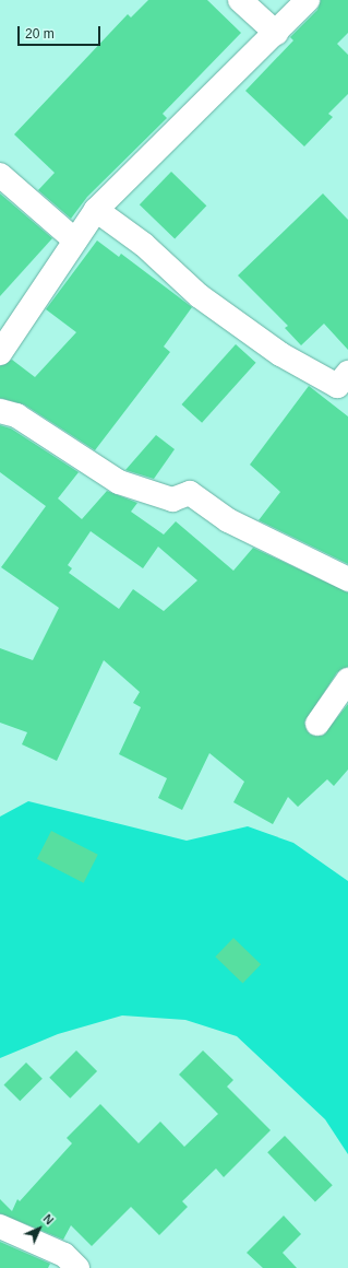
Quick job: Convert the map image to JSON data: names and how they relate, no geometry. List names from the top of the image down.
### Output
{
  "scale_bar": "20 m",
  "north": "top right"
}
